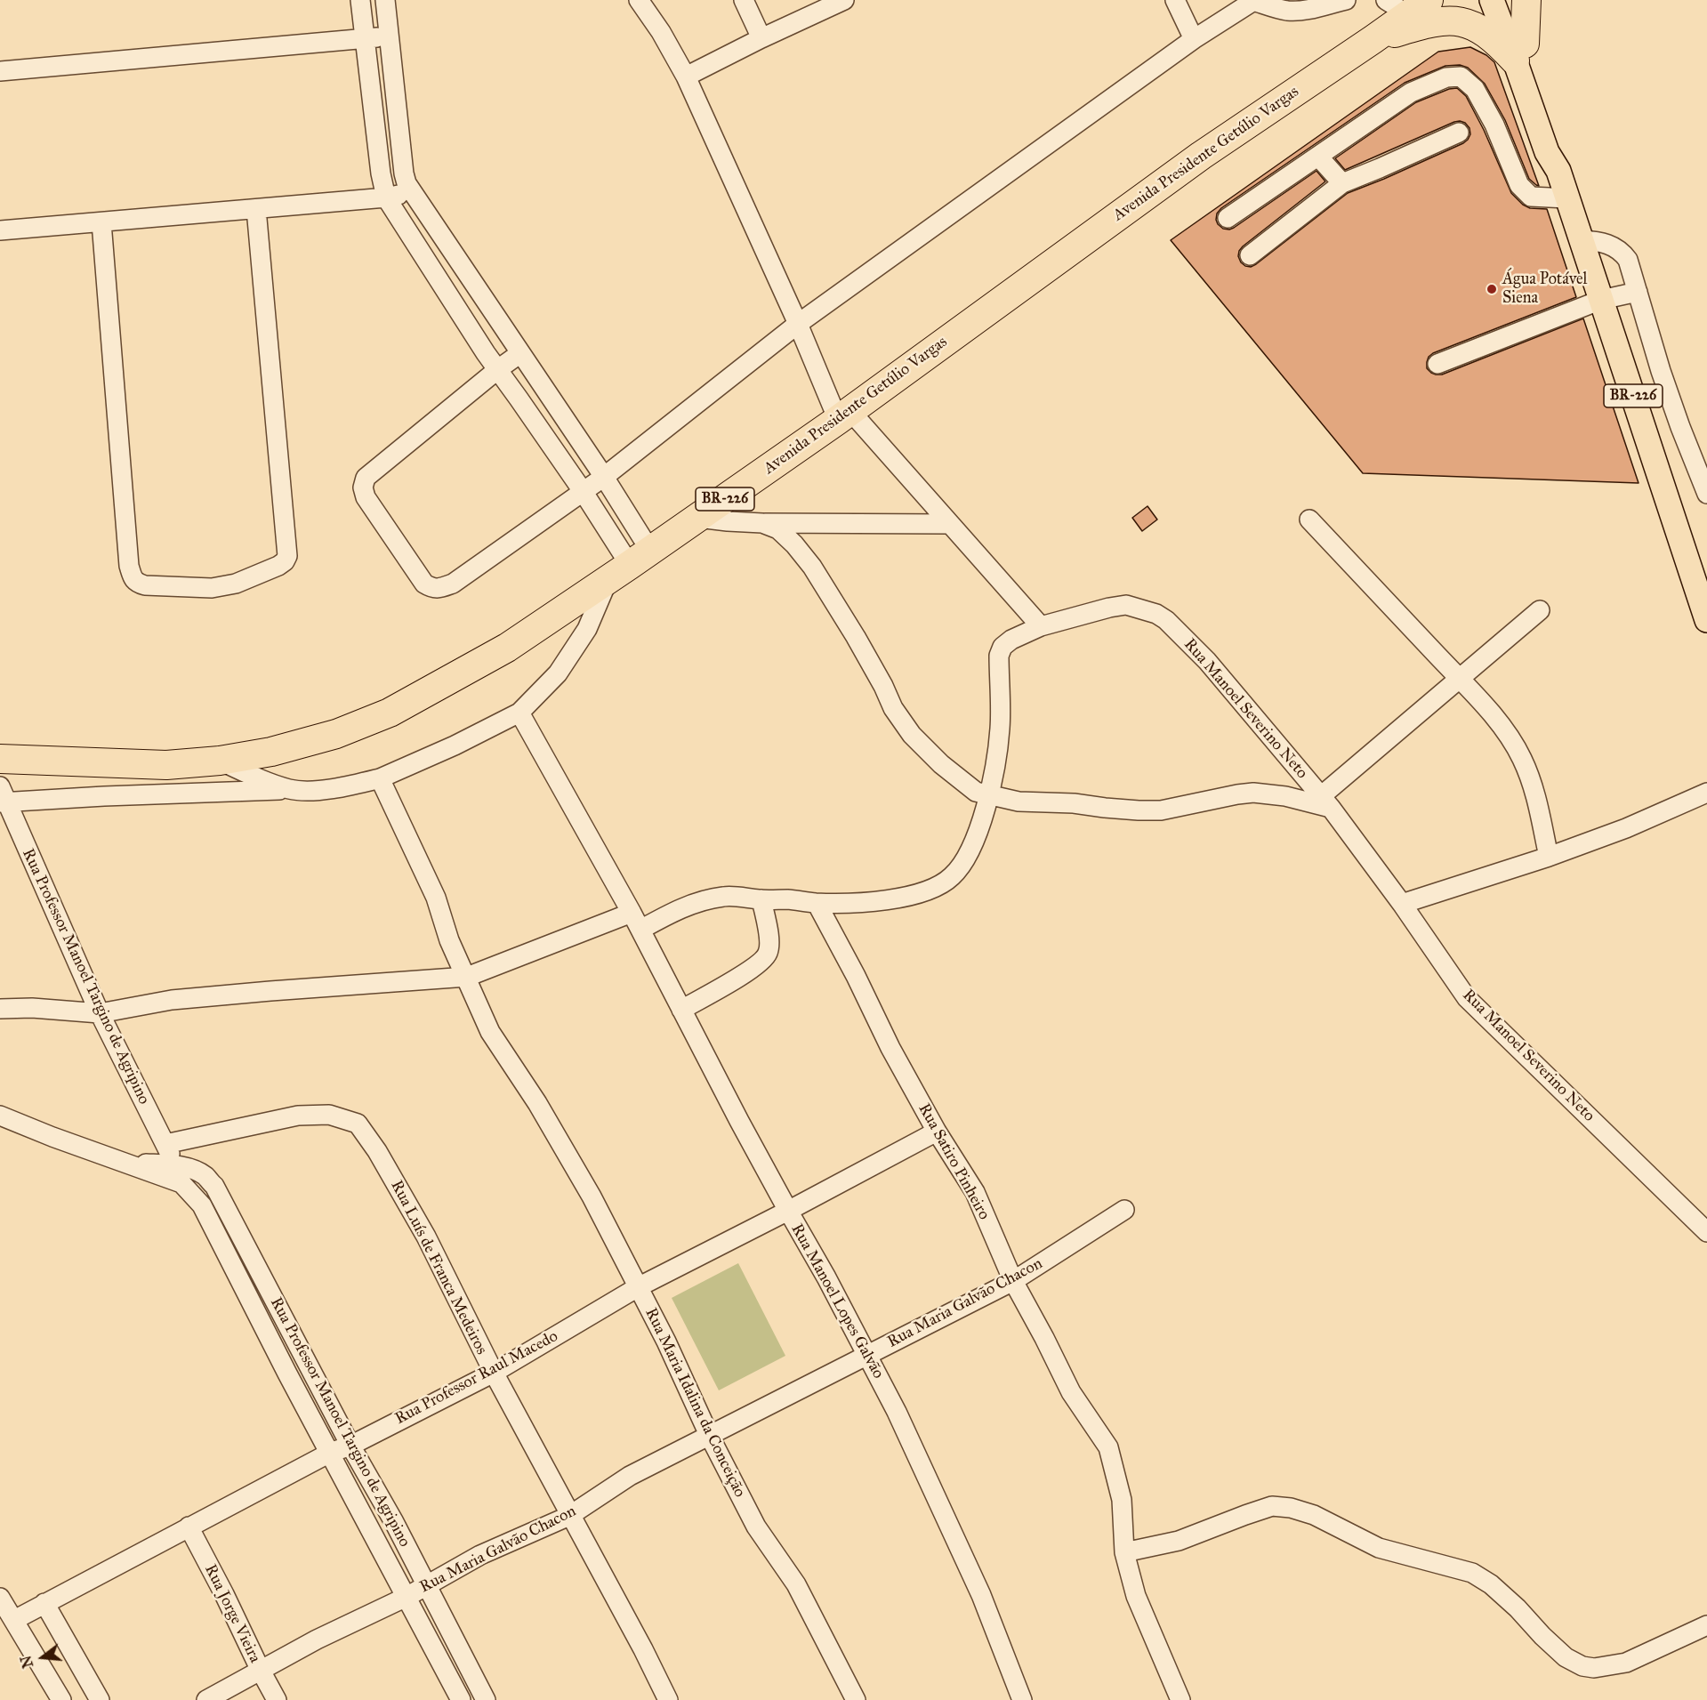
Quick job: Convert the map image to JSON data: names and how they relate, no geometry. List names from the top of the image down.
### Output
{
  "streets": {
    "highway": ["Avenida Presidente Getúlio Vargas", "BR-226"],
    "street": [
      "Rua Manoel Severino Neto",
      "Rua Professor Manoel Targino de Agripino",
      "Rua Satiro Pinheiro",
      "Rua Luís de Franca Medeiros",
      "Rua Manoel Lopes Galvão",
      "Rua Maria Galvão Chacon",
      "Rua Professor Raul Macedo",
      "Rua Maria Idalina da Conceição",
      "Rua Jorge Vieira"
    ]
  },
  "crossings": [
    ["Avenida Presidente Getúlio Vargas", "BR-226"],
    ["Rua Manoel Severino Neto", "Rua Satiro Pinheiro"],
    ["Rua Manoel Severino Neto", "Rua Manoel Lopes Galvão"],
    ["Rua Professor Manoel Targino de Agripino", "Rua Luís de Franca Medeiros"],
    ["Rua Professor Manoel Targino de Agripino", "Rua Maria Galvão Chacon"],
    ["Rua Professor Manoel Targino de Agripino", "Rua Professor Raul Macedo"],
    ["Rua Satiro Pinheiro", "Rua Maria Galvão Chacon"],
    ["Rua Satiro Pinheiro", "Rua Professor Raul Macedo"],
    ["Rua Luís de Franca Medeiros", "Rua Maria Galvão Chacon"],
    ["Rua Luís de Franca Medeiros", "Rua Professor Raul Macedo"],
    ["Rua Manoel Lopes Galvão", "Rua Maria Galvão Chacon"],
    ["Rua Manoel Lopes Galvão", "Rua Professor Raul Macedo"],
    ["Rua Maria Galvão Chacon", "Rua Maria Idalina da Conceição"],
    ["Rua Maria Galvão Chacon", "Rua Jorge Vieira"],
    ["Rua Professor Raul Macedo", "Rua Maria Idalina da Conceição"],
    ["Rua Professor Raul Macedo", "Rua Jorge Vieira"]
  ],
  "places": ["Água Potável Siena"],
  "north": "left"
}
